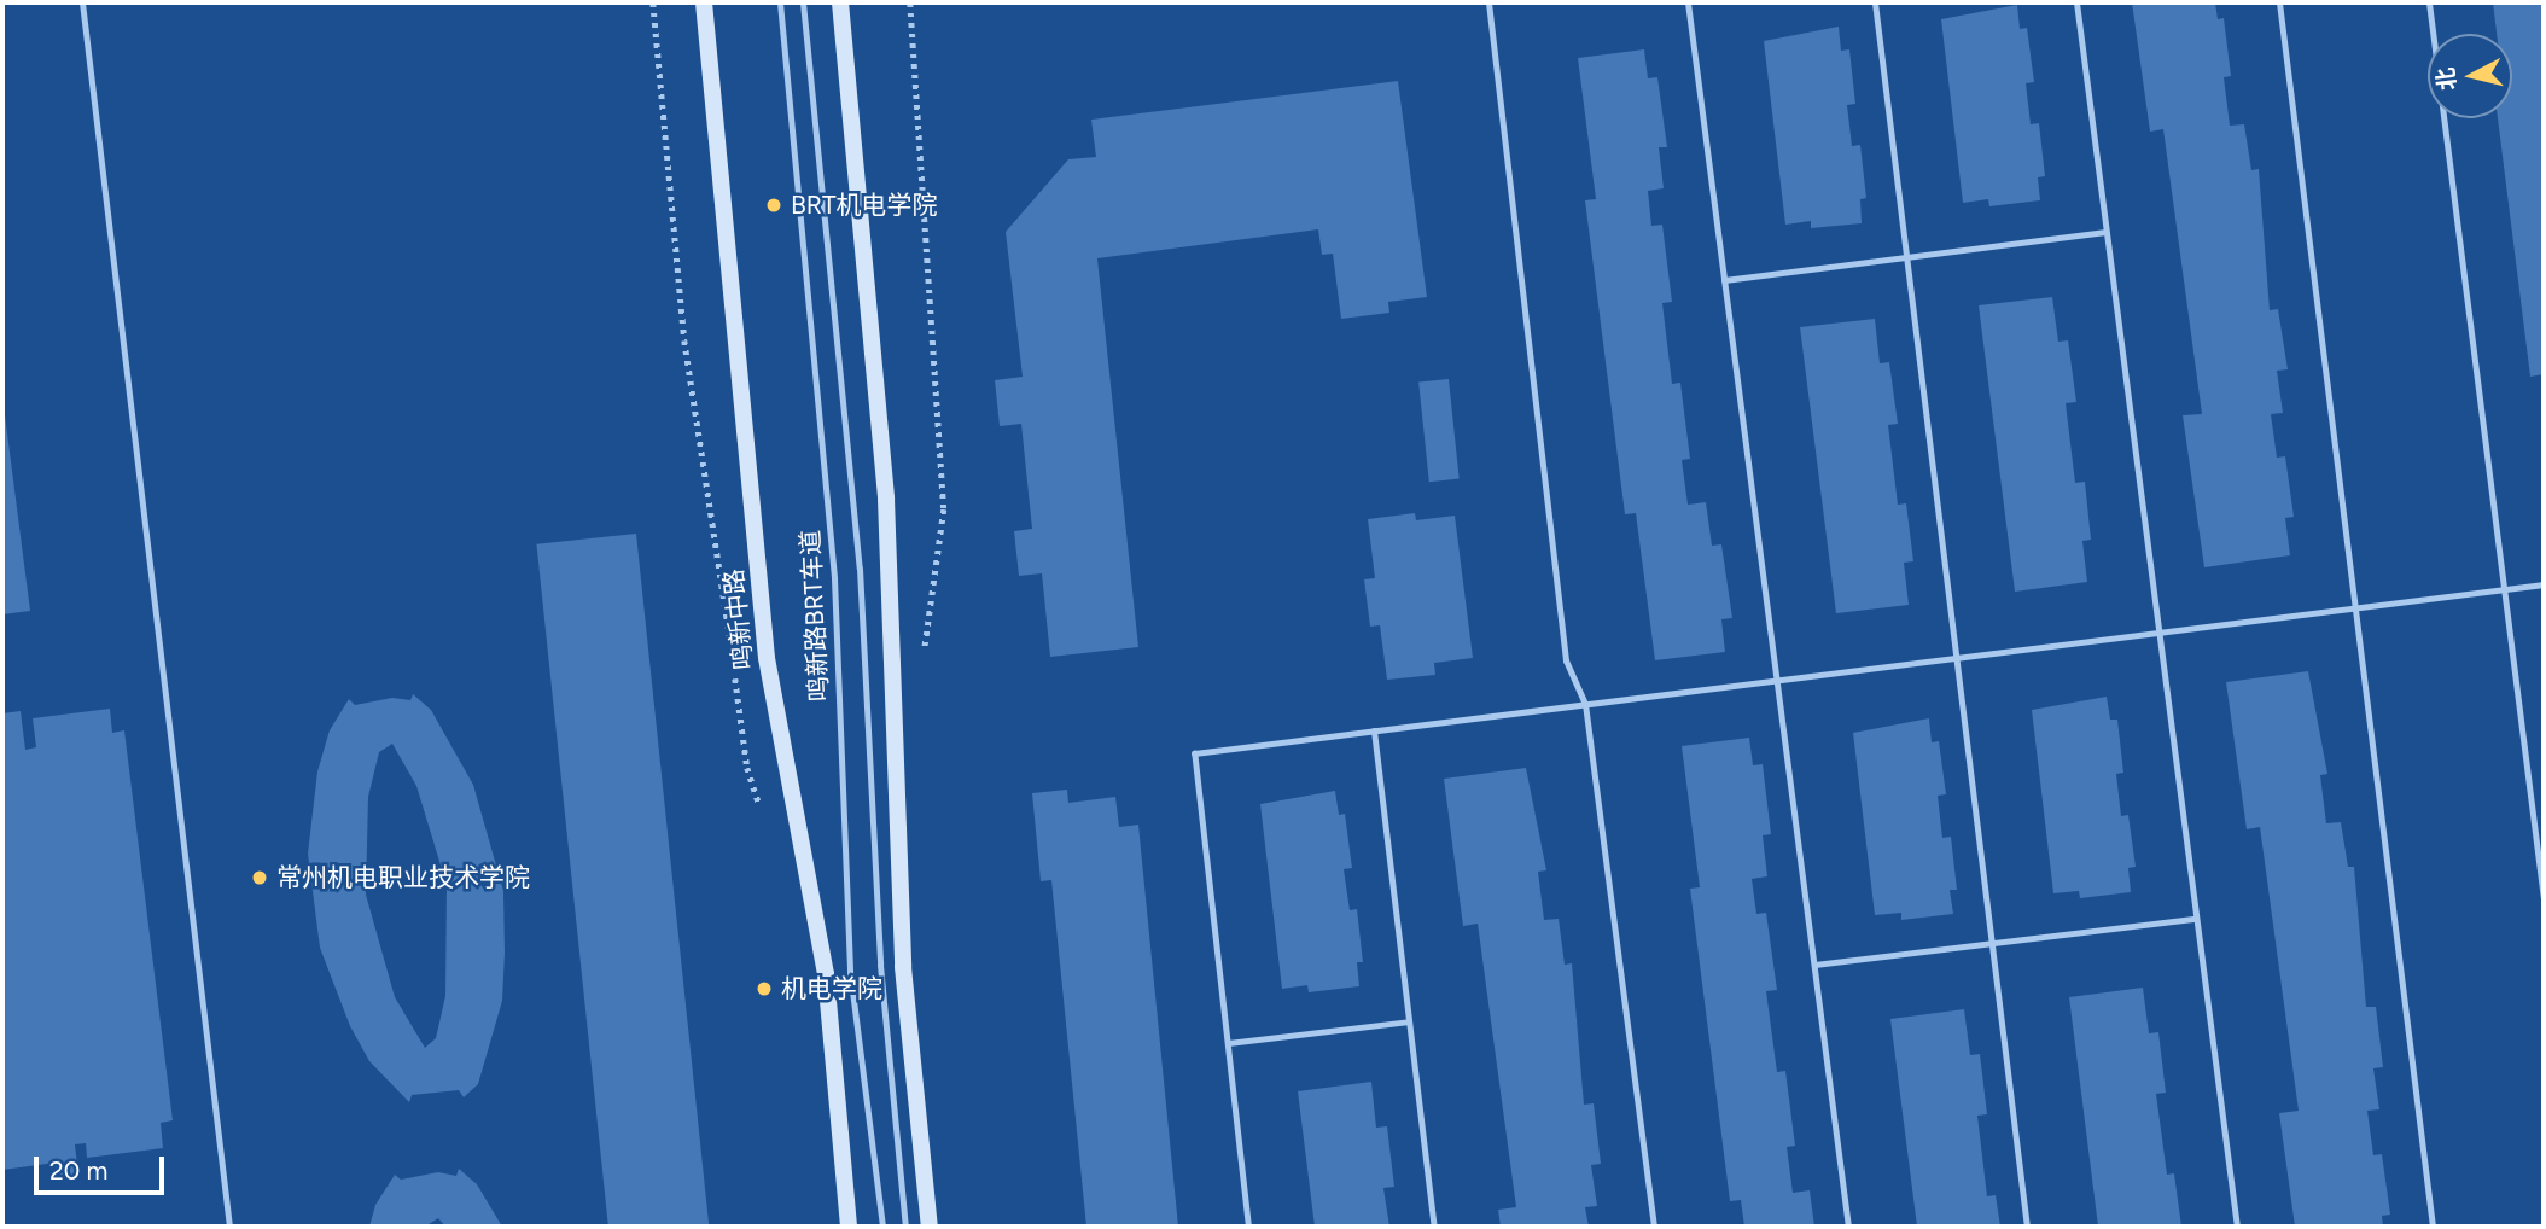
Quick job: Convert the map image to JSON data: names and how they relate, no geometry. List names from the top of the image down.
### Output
{
  "streets": {
    "main road": ["鸣新中路"],
    "lane": ["鸣新路BRT车道"]
  },
  "places": ["BRT机电学院", "常州机电职业技术学院", "机电学院"],
  "scale_bar": "20 m",
  "north": "left"
}
